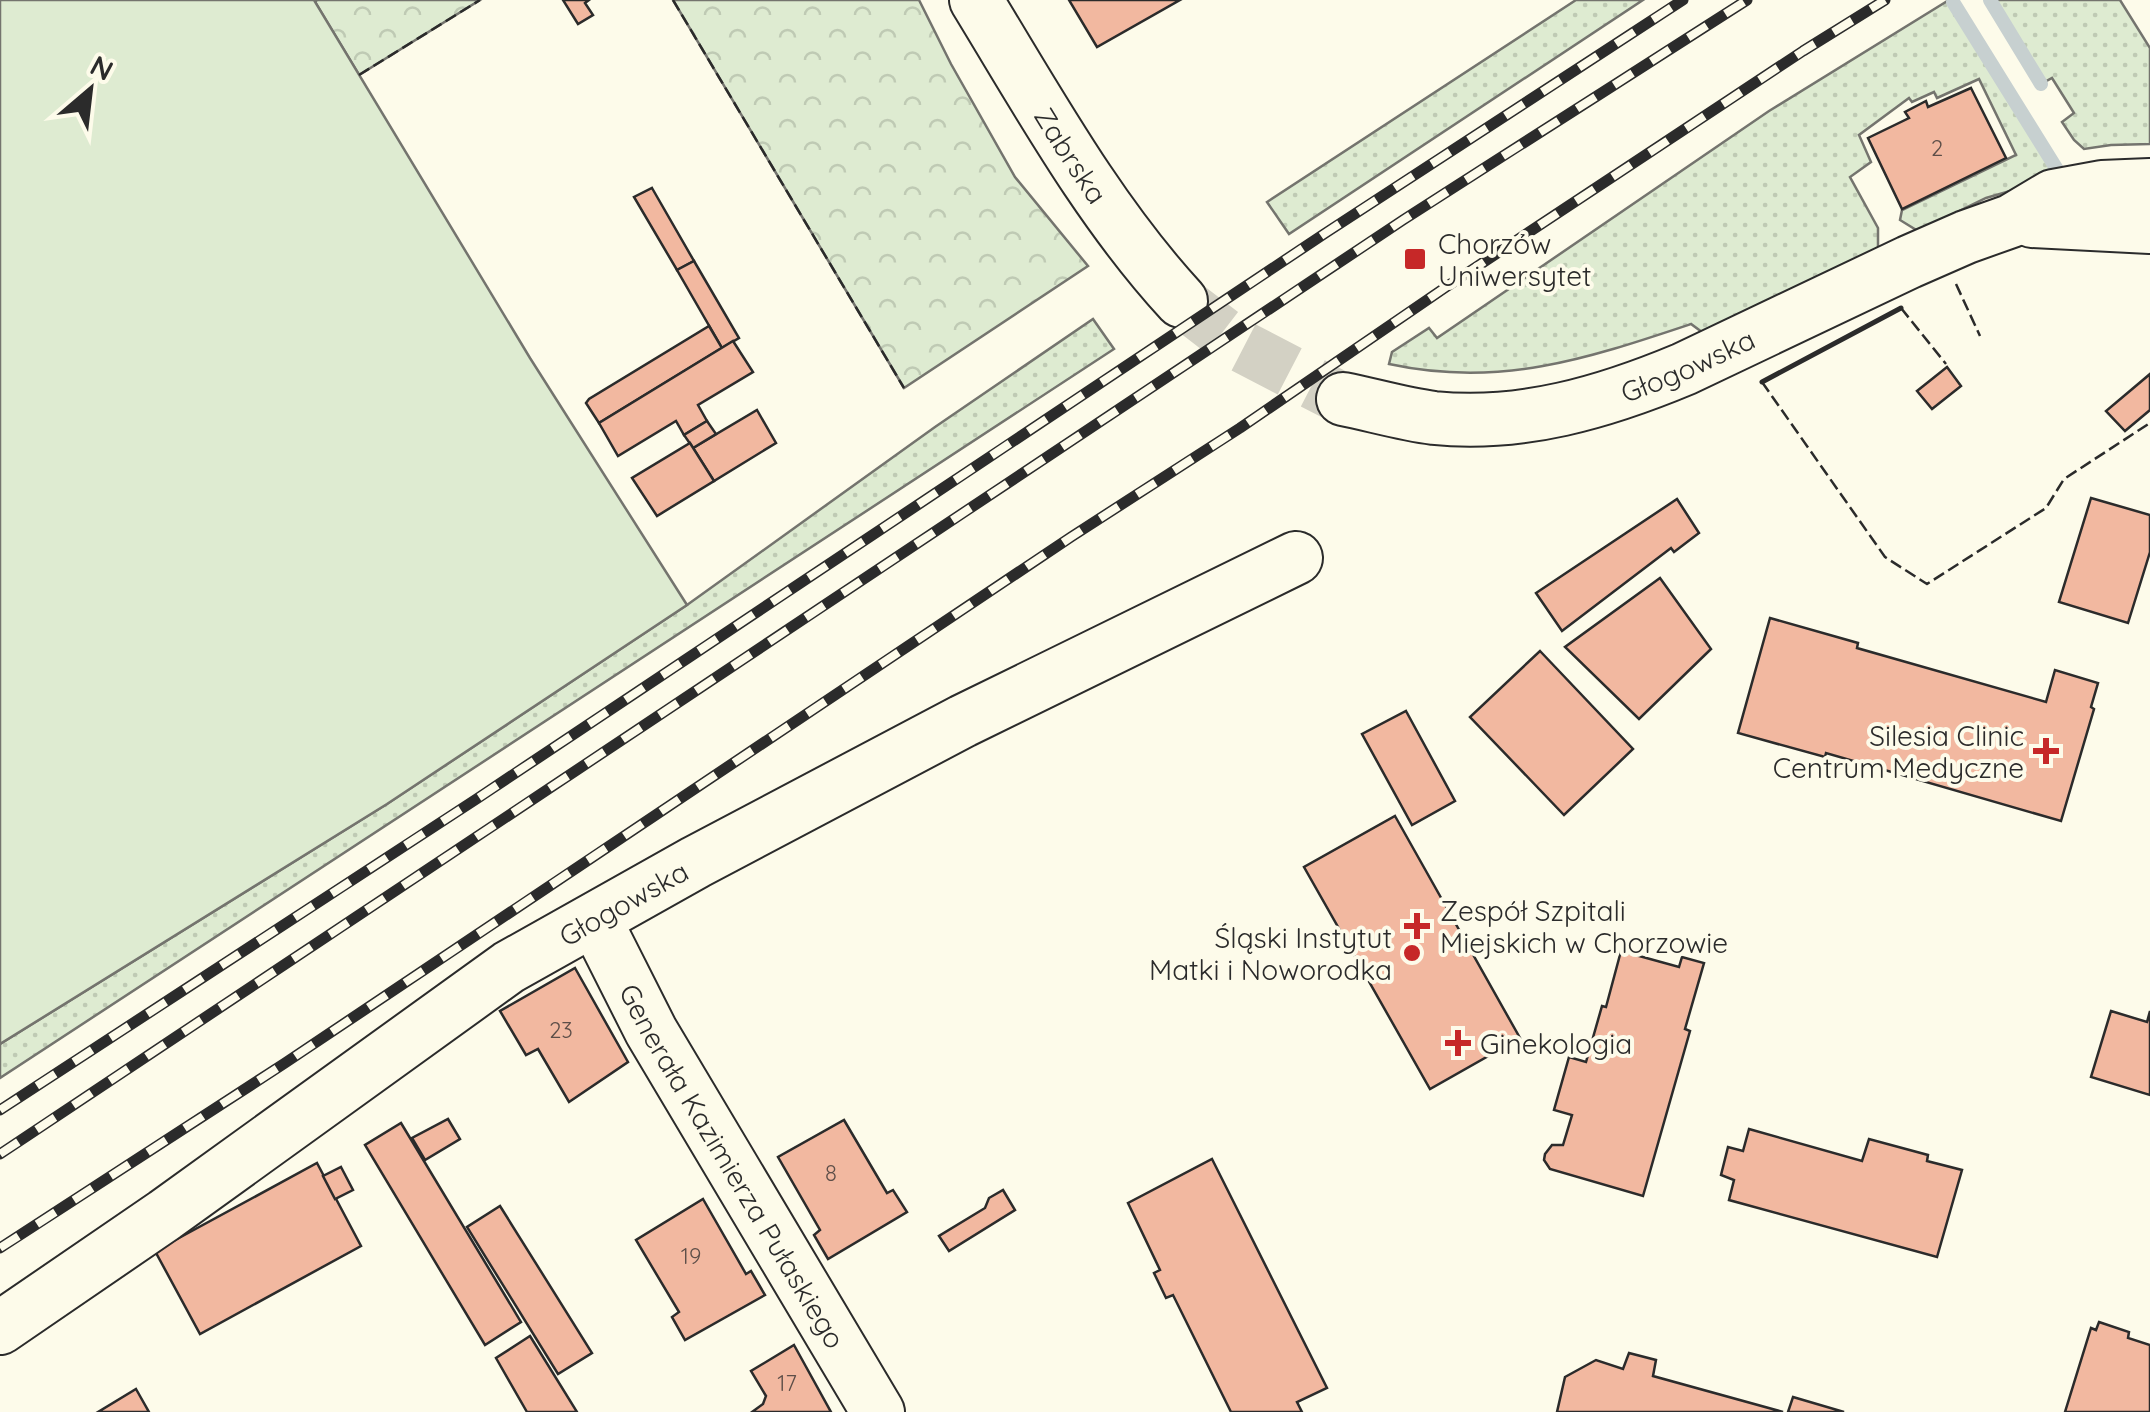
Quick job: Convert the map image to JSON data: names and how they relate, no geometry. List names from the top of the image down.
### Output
{
  "streets": {
    "street": ["Zabrska", "Głogowska", "Generała Kazimierza Pułaskiego"]
  },
  "crossings": [
    ["Głogowska", "Generała Kazimierza Pułaskiego"]
  ],
  "places": {
    "transit": ["Chorzów Uniwersytet"],
    "health": ["Silesia Clinic Centrum Medyczne", "Zespół Szpitali Miejskich w Chorzowie", "Ginekologia"],
    "other": ["Śląski Instytut Matki i Noworodka"]
  },
  "house_numbers": [
    "2",
    "23",
    "8",
    "19",
    "17"
  ],
  "north": "top right"
}
